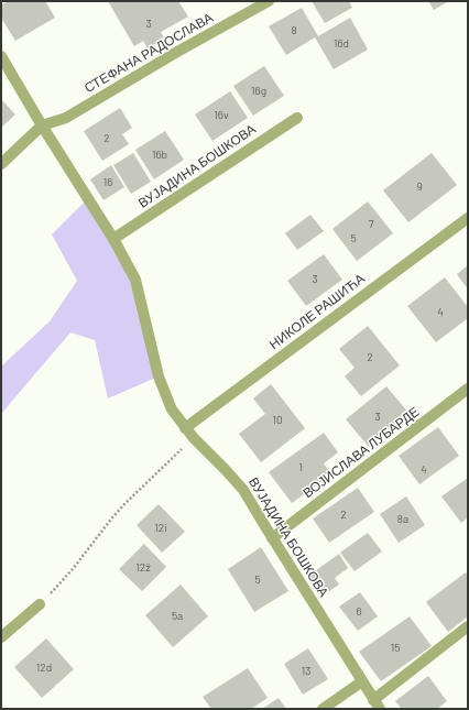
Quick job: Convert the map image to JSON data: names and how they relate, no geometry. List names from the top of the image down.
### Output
{
  "streets": {
    "street": [
      "СТЕФАНА РАДОСЛАВА",
      "ВУЈАДИНА БОШКОВА",
      "НИКОЛЕ РАШИЋА",
      "ВОЈИСЛАВА ЛУБАРДЕ"
    ]
  },
  "crossings": [
    ["СТЕФАНА РАДОСЛАВА", "ВУЈАДИНА БОШКОВА"],
    ["ВУЈАДИНА БОШКОВА", "НИКОЛЕ РАШИЋА"],
    ["ВУЈАДИНА БОШКОВА", "ВОЈИСЛАВА ЛУБАРДЕ"]
  ],
  "house_numbers": [
    "3",
    "8",
    "16d",
    "16g",
    "16v",
    "2",
    "16b",
    "16",
    "9",
    "7",
    "5",
    "3",
    "4",
    "2",
    "3",
    "10",
    "1",
    "4",
    "2",
    "8a",
    "12i",
    "12ž",
    "5",
    "6",
    "5a",
    "15",
    "12d",
    "13"
  ]
}
